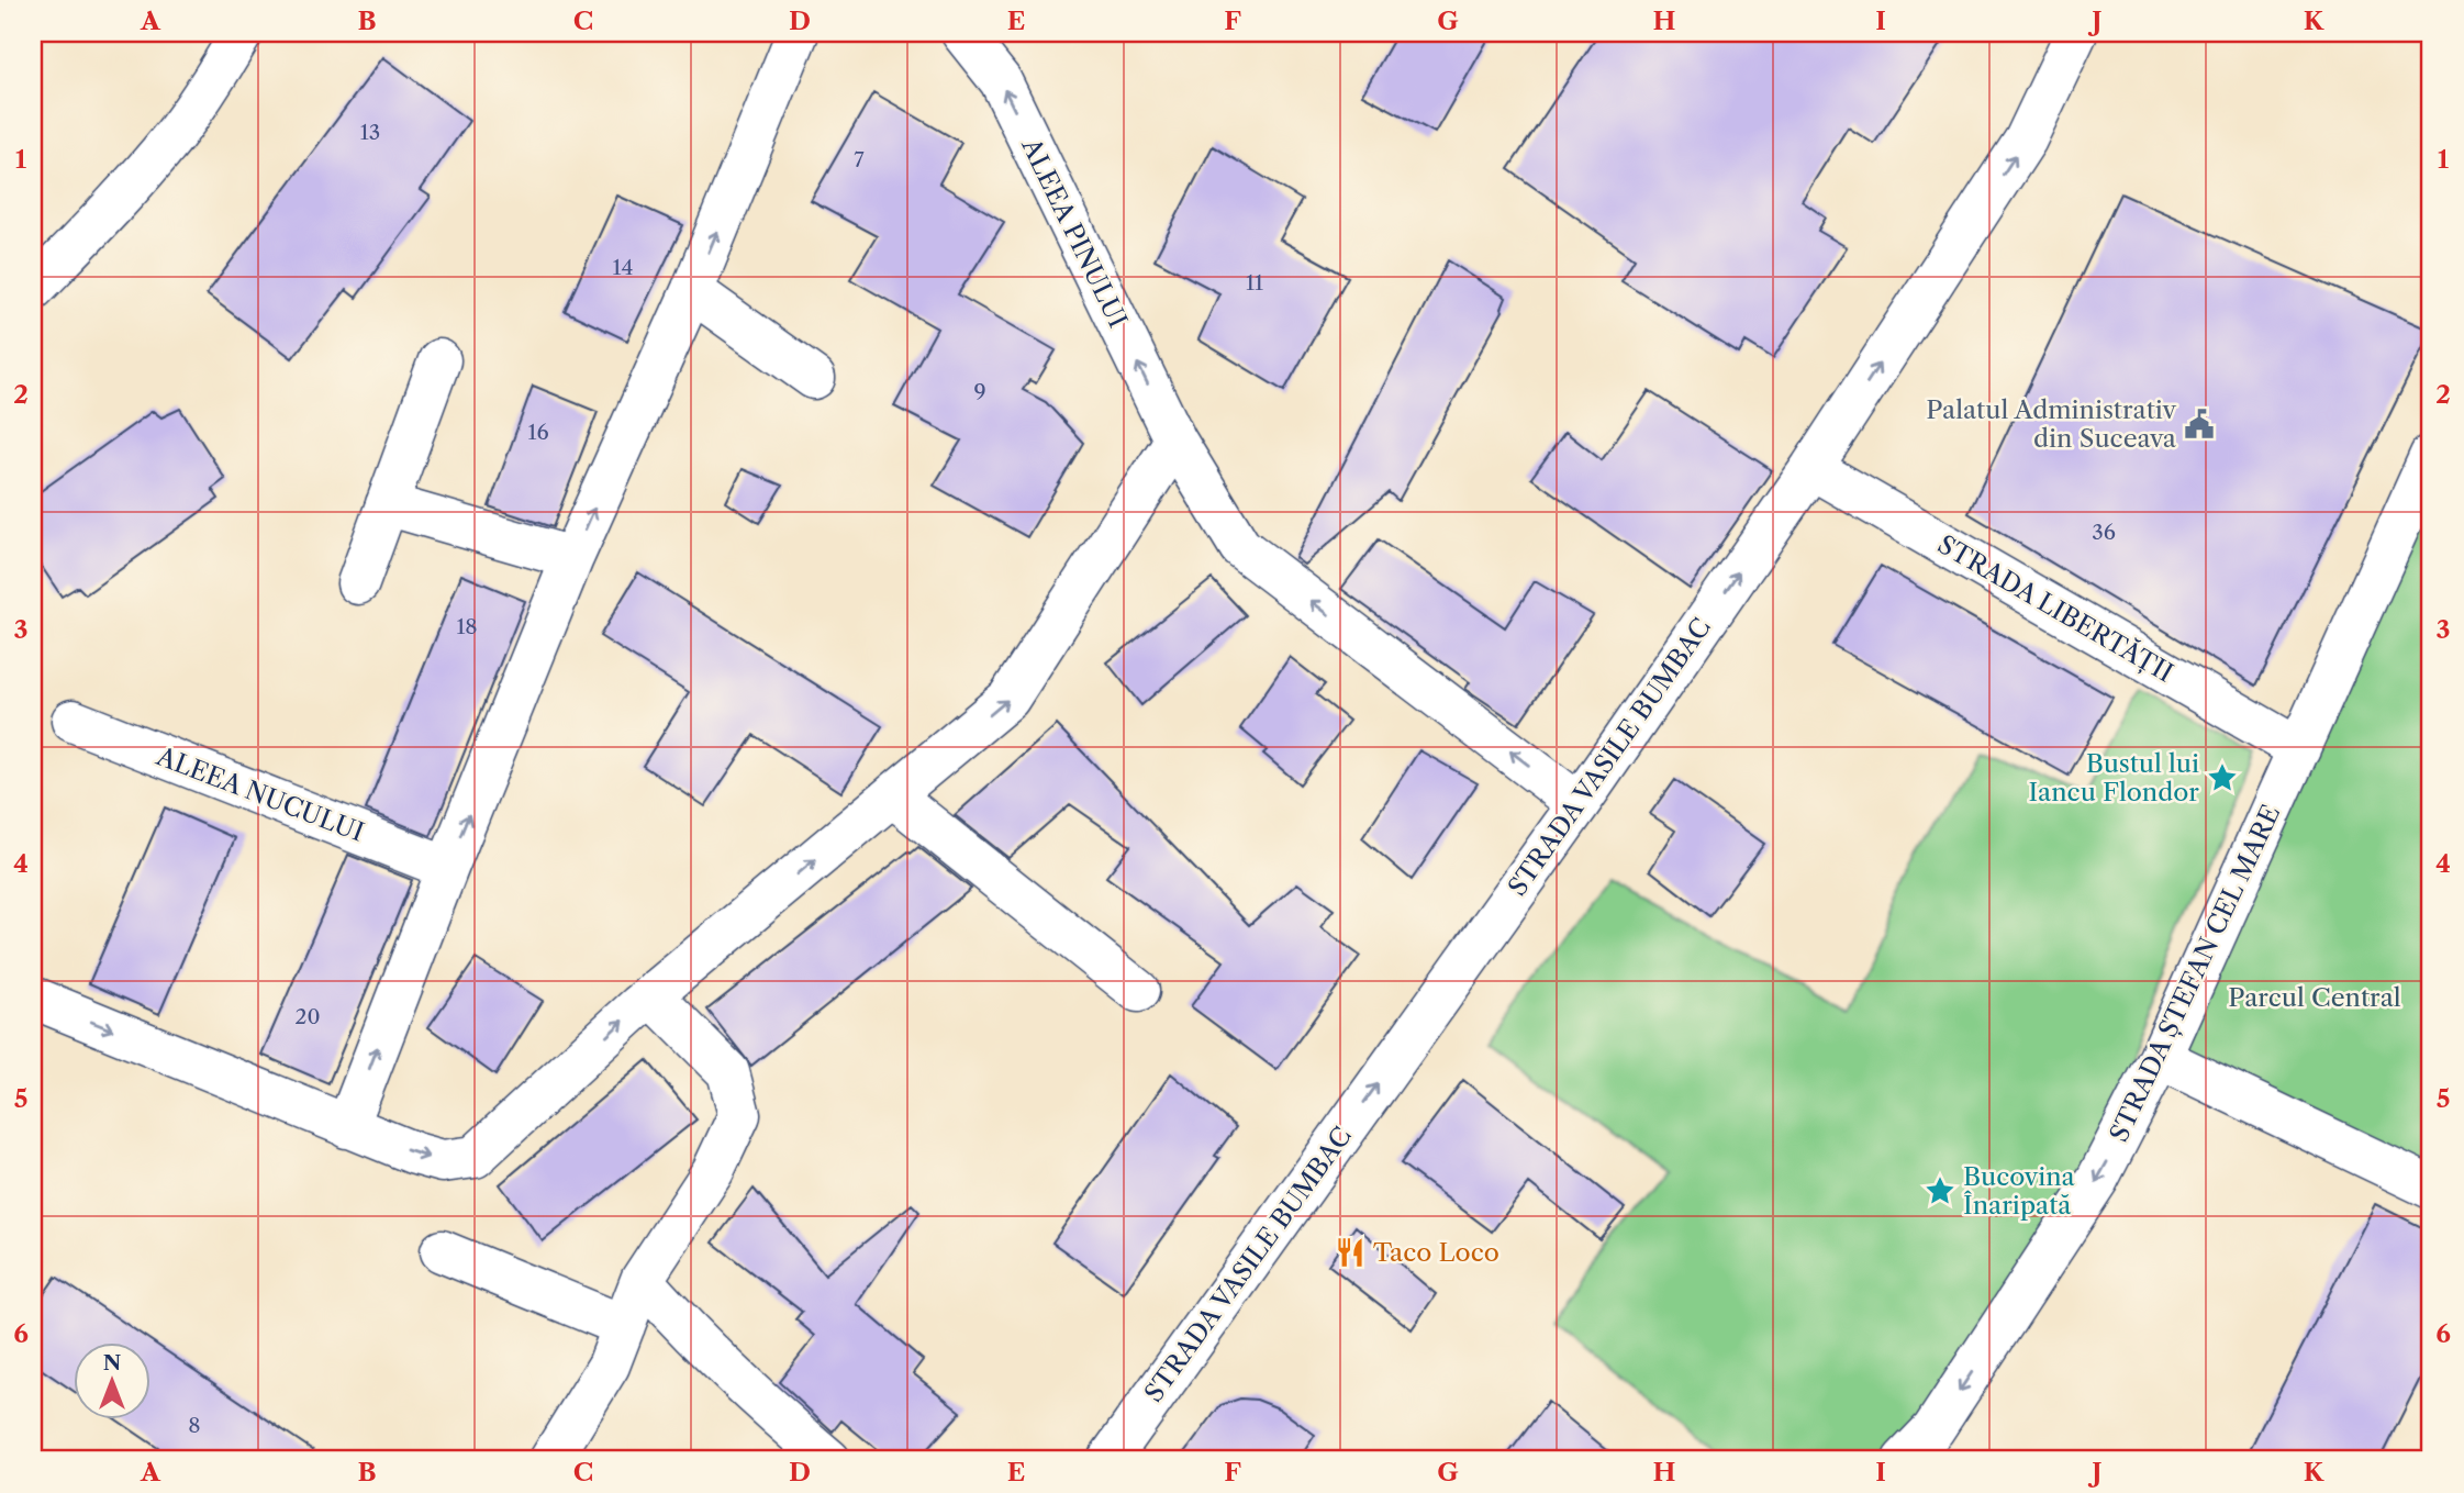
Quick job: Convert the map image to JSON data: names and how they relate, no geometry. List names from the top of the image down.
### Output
{
  "streets": {
    "street": [
      "ALEEA PINULUI",
      "STRADA LIBERTĂȚII",
      "STRADA VASILE BUMBAC",
      "ALEEA NUCULUI",
      "STRADA ȘTEFAN CEL MARE"
    ]
  },
  "crossings": [
    ["ALEEA PINULUI", "STRADA VASILE BUMBAC"],
    ["STRADA LIBERTĂȚII", "STRADA VASILE BUMBAC"],
    ["STRADA LIBERTĂȚII", "STRADA ȘTEFAN CEL MARE"]
  ],
  "one_way": ["ALEEA PINULUI", "STRADA VASILE BUMBAC", "STRADA ȘTEFAN CEL MARE"],
  "parks": ["Parcul Central"],
  "places": {
    "public building": ["Palatul Administrativ din Suceava"],
    "place": ["Bustul lui Iancu Flondor", "Bucovina Înaripată"],
    "restaurant": ["Taco Loco"]
  },
  "house_numbers": [
    "13",
    "7",
    "14",
    "11",
    "9",
    "16",
    "36",
    "18",
    "20",
    "8"
  ],
  "north": "top",
  "grid": {
    "columns": [
      "A",
      "B",
      "C",
      "D",
      "E",
      "F",
      "G",
      "H",
      "I",
      "J",
      "K"
    ],
    "rows": [
      "1",
      "2",
      "3",
      "4",
      "5",
      "6"
    ]
  }
}
